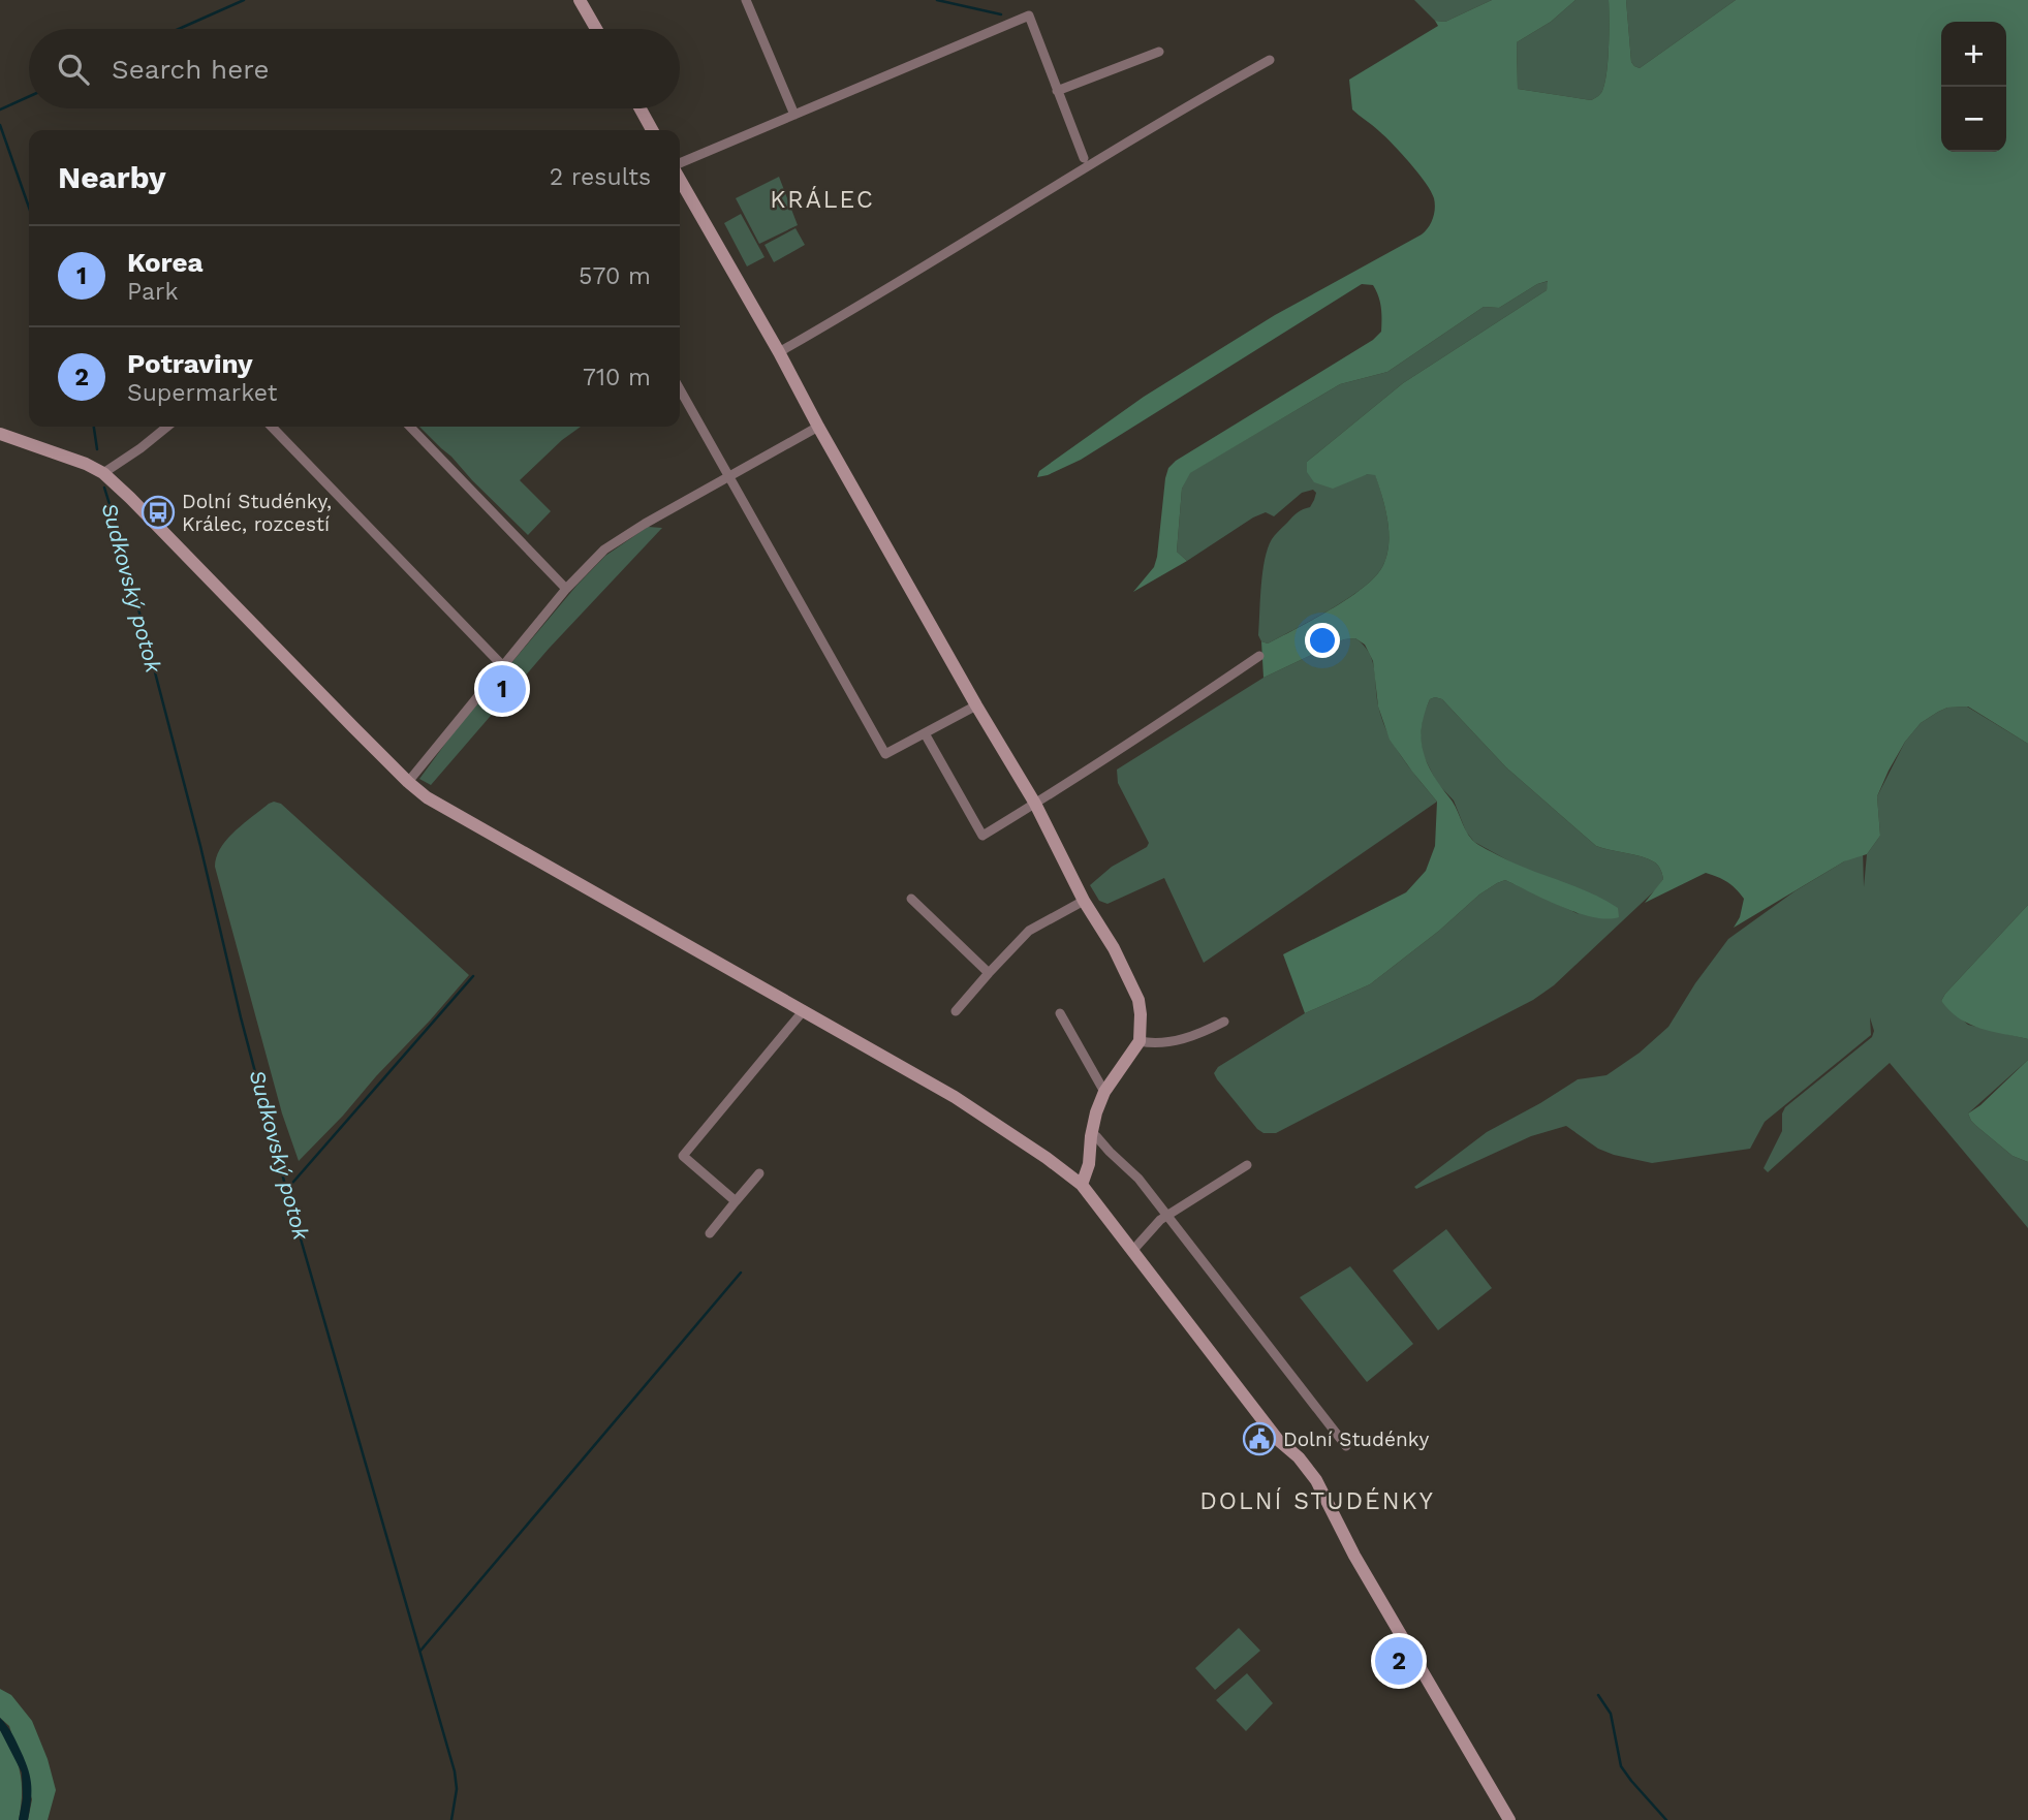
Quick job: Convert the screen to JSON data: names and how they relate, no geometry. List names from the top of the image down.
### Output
{
  "districts": ["KRÁLEC", "DOLNÍ STUDÉNKY"],
  "water": ["Sudkovský potok"],
  "places": {
    "bus stop": ["Dolní Studénky, Králec, rozcestí"],
    "public building": ["Dolní Studénky"]
  },
  "page": {
    "map_buttons": ["+", "−"],
    "search": "Search here",
    "heading": ["Nearby", "2 results"],
    "list": [
      {
        "mark": "1",
        "name": "Korea",
        "note": "Park",
        "value": "570 m"
      },
      {
        "mark": "2",
        "name": "Potraviny",
        "note": "Supermarket",
        "value": "710 m"
      }
    ],
    "pins": ["1", "2"]
  }
}
